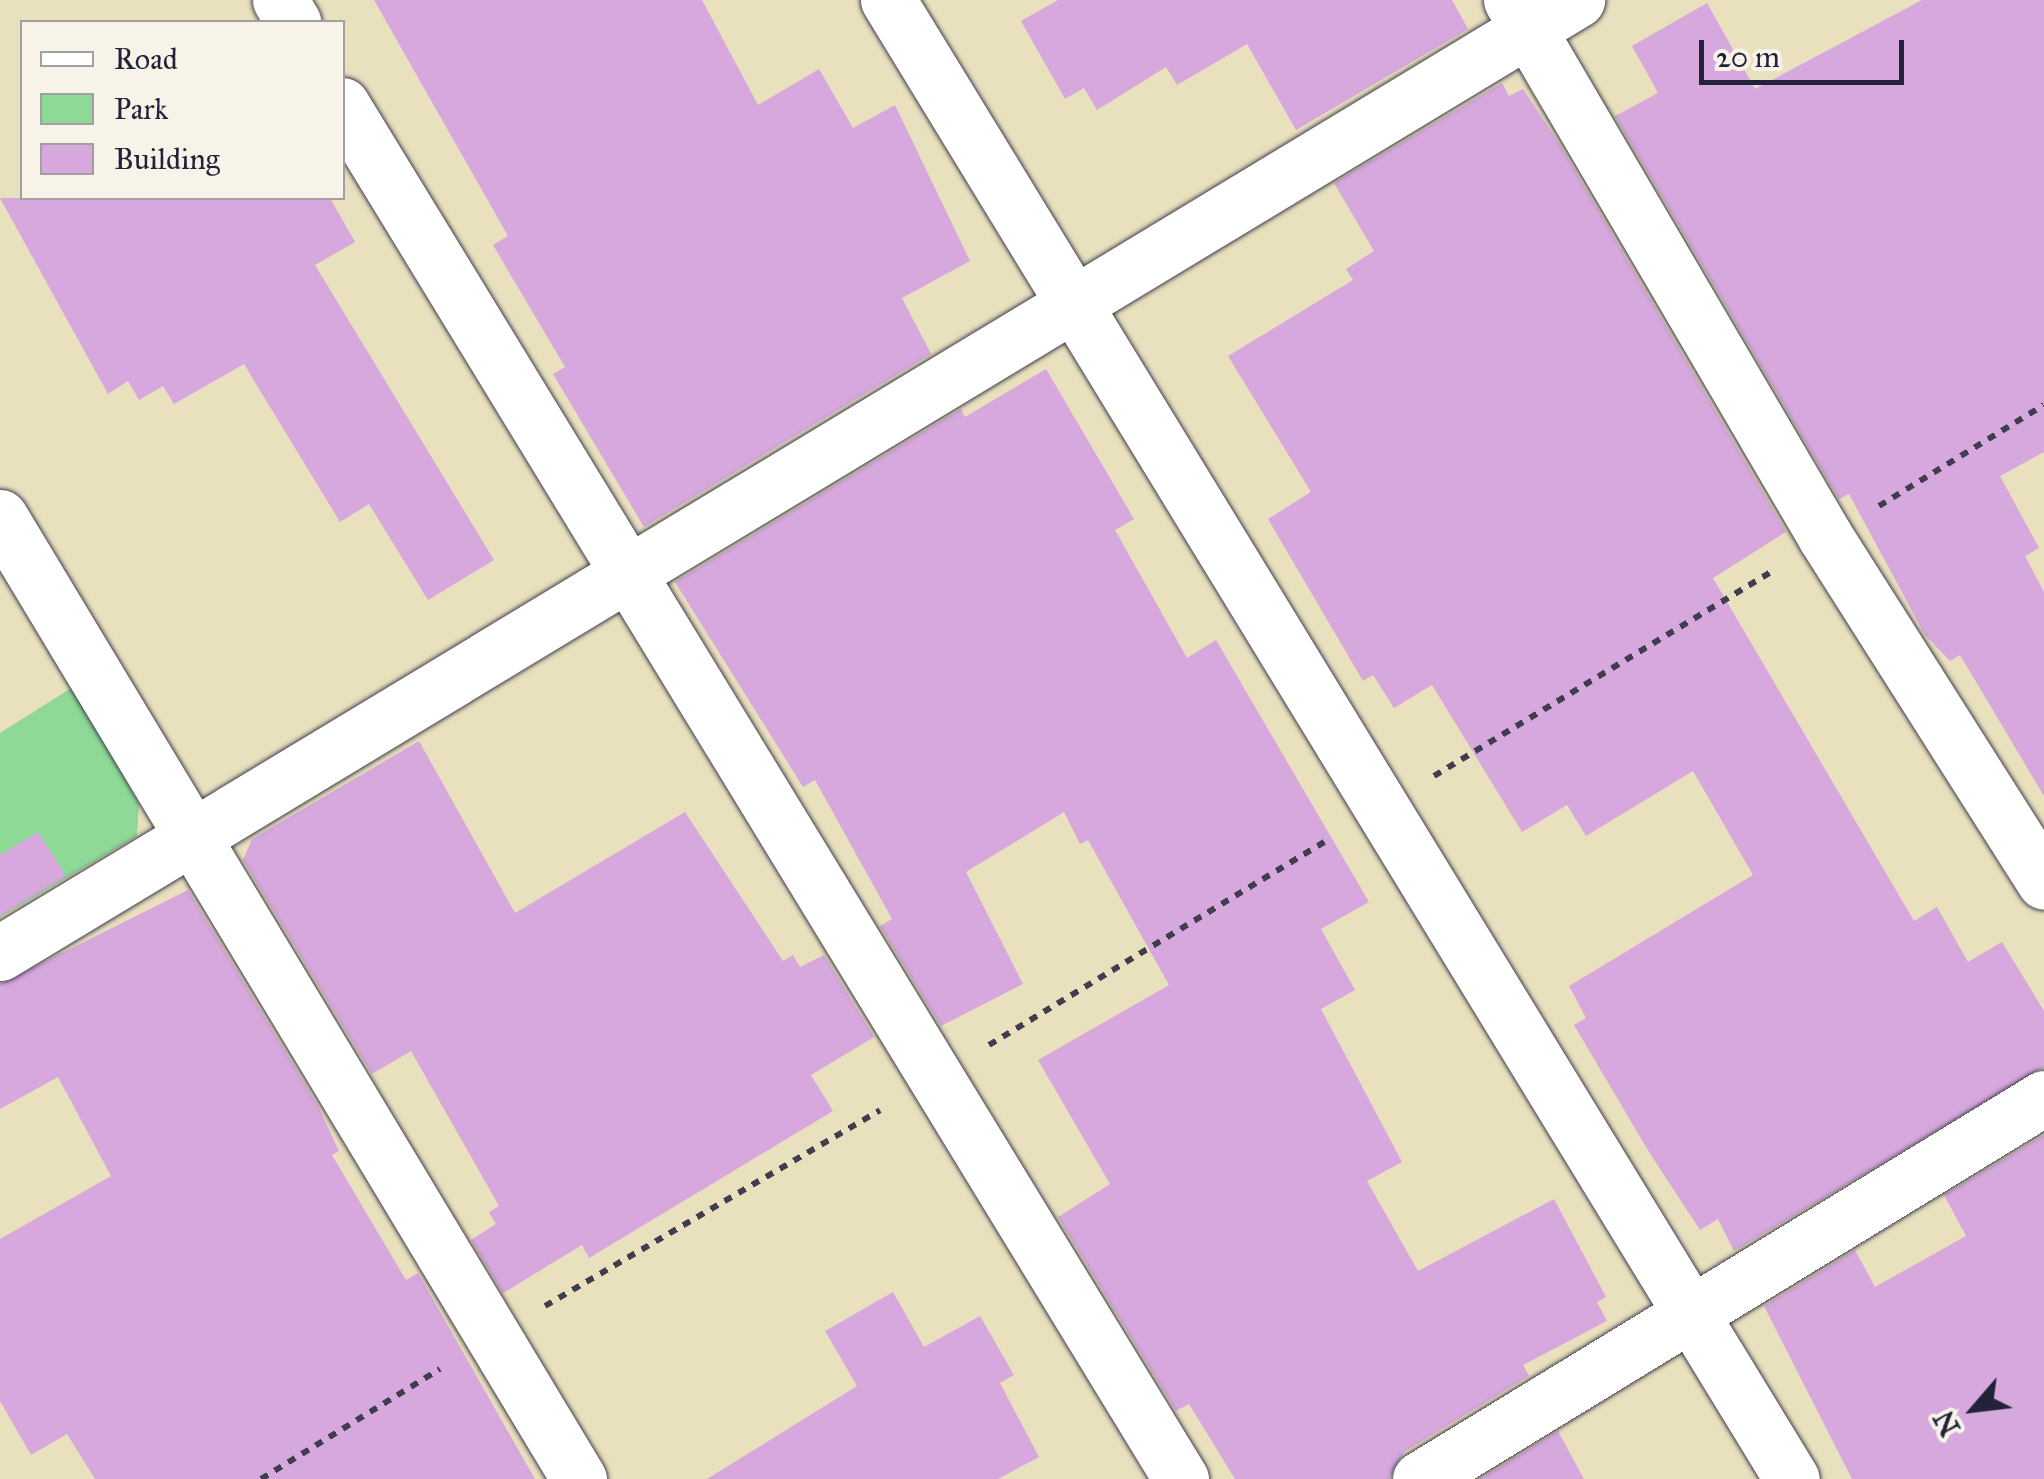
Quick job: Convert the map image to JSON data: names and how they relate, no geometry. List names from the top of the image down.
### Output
{
  "legend": ["Road", "Park", "Building"],
  "scale_bar": "20 m",
  "north": "bottom left"
}
